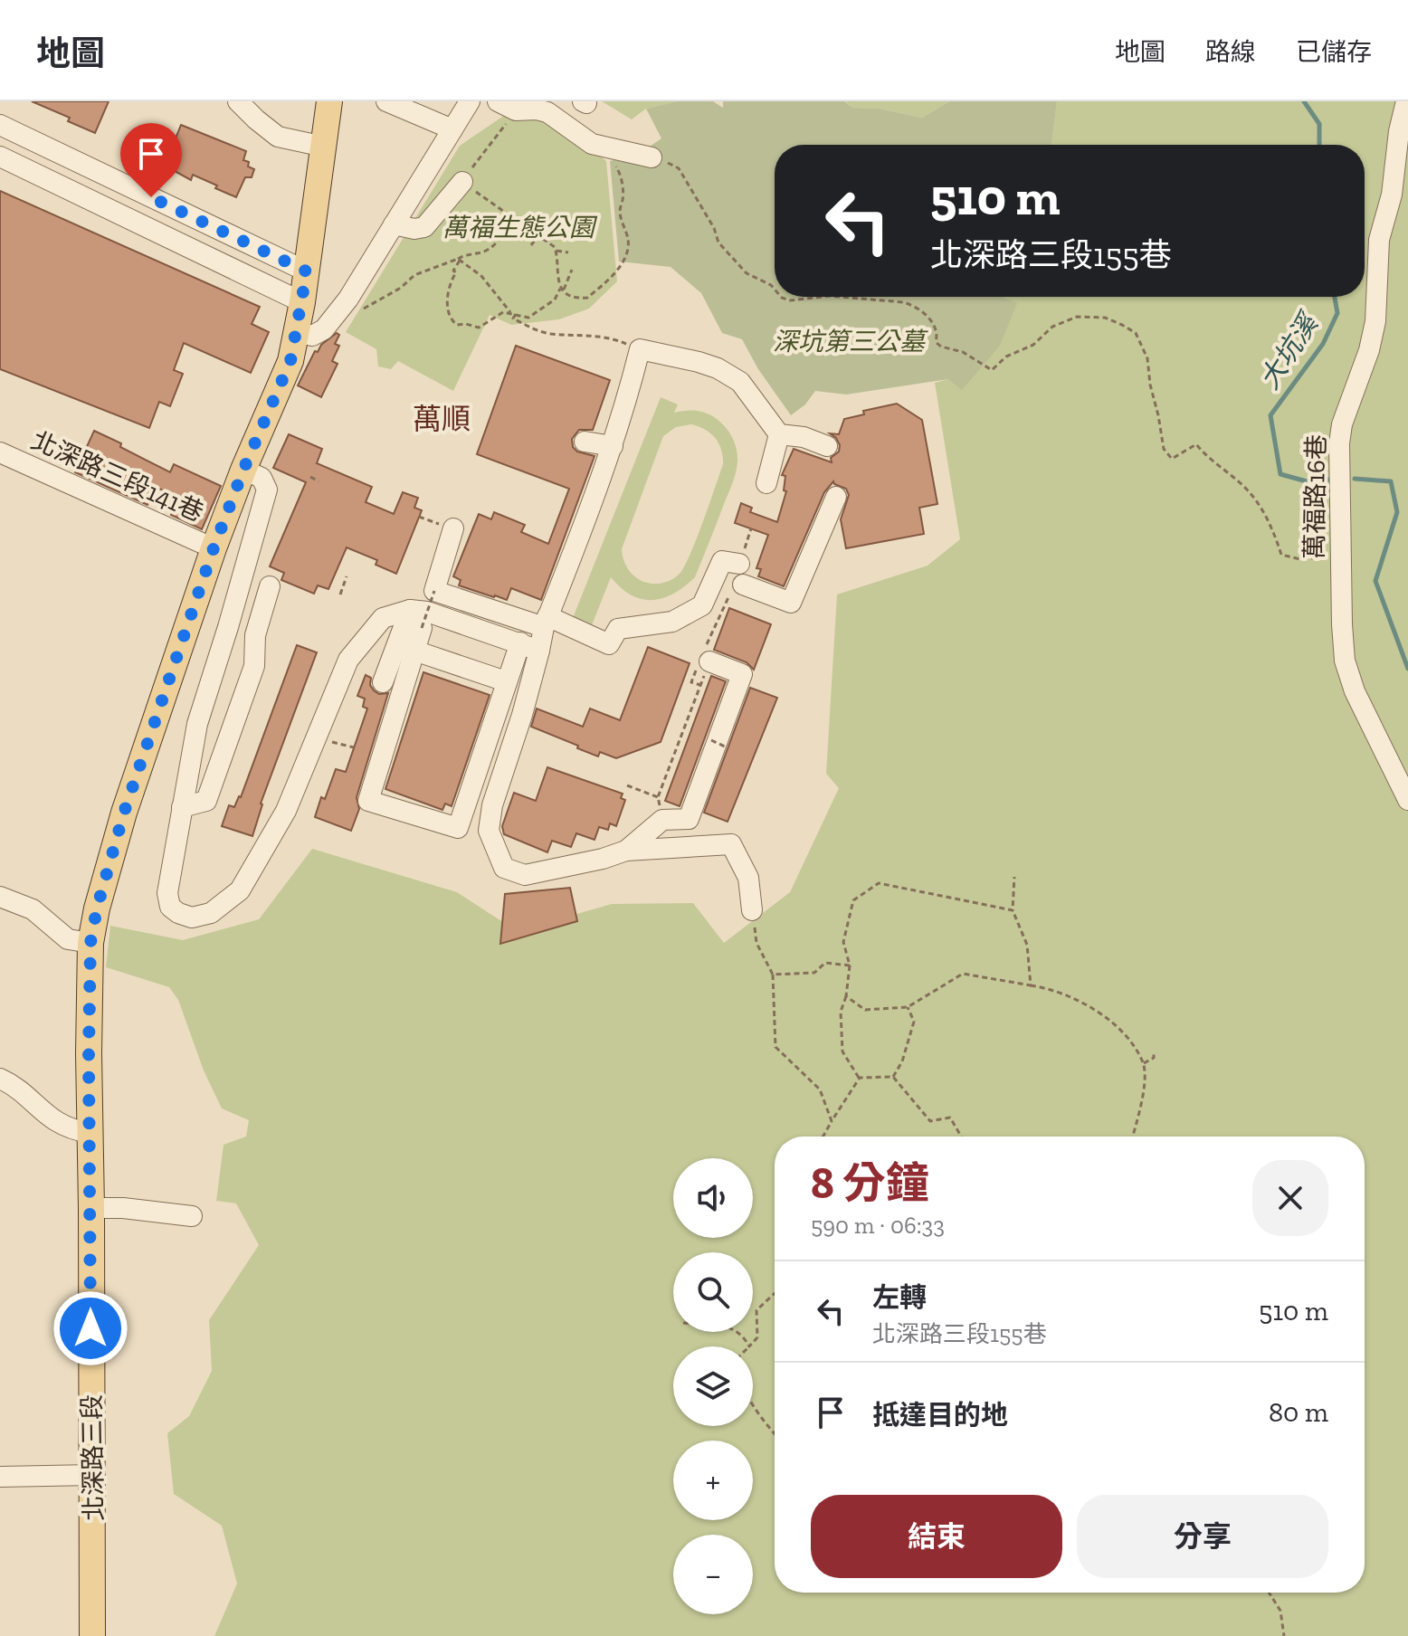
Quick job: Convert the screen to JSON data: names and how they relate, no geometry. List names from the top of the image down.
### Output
{
  "streets": {
    "main road": ["北深路三段"],
    "street": ["北深路三段141巷", "萬福路16巷"]
  },
  "crossings": [
    ["北深路三段141巷", "北深路三段"]
  ],
  "districts": ["萬順"],
  "water": ["大坑溪"],
  "parks": ["萬福生態公園", "深坑第三公墓"],
  "page": {
    "header": "地圖",
    "nav": ["地圖", "路線", "已儲存"],
    "turn": ["510 m", "北深路三段155巷"],
    "heading": ["8 分鐘", "590 m · 06:33"],
    "map_buttons": ["+", "−"],
    "list": [
      {
        "name": "左轉",
        "note": "北深路三段155巷",
        "value": "510 m"
      },
      {
        "name": "抵達目的地",
        "value": "80 m"
      }
    ],
    "buttons": ["結束", "分享"]
  }
}
